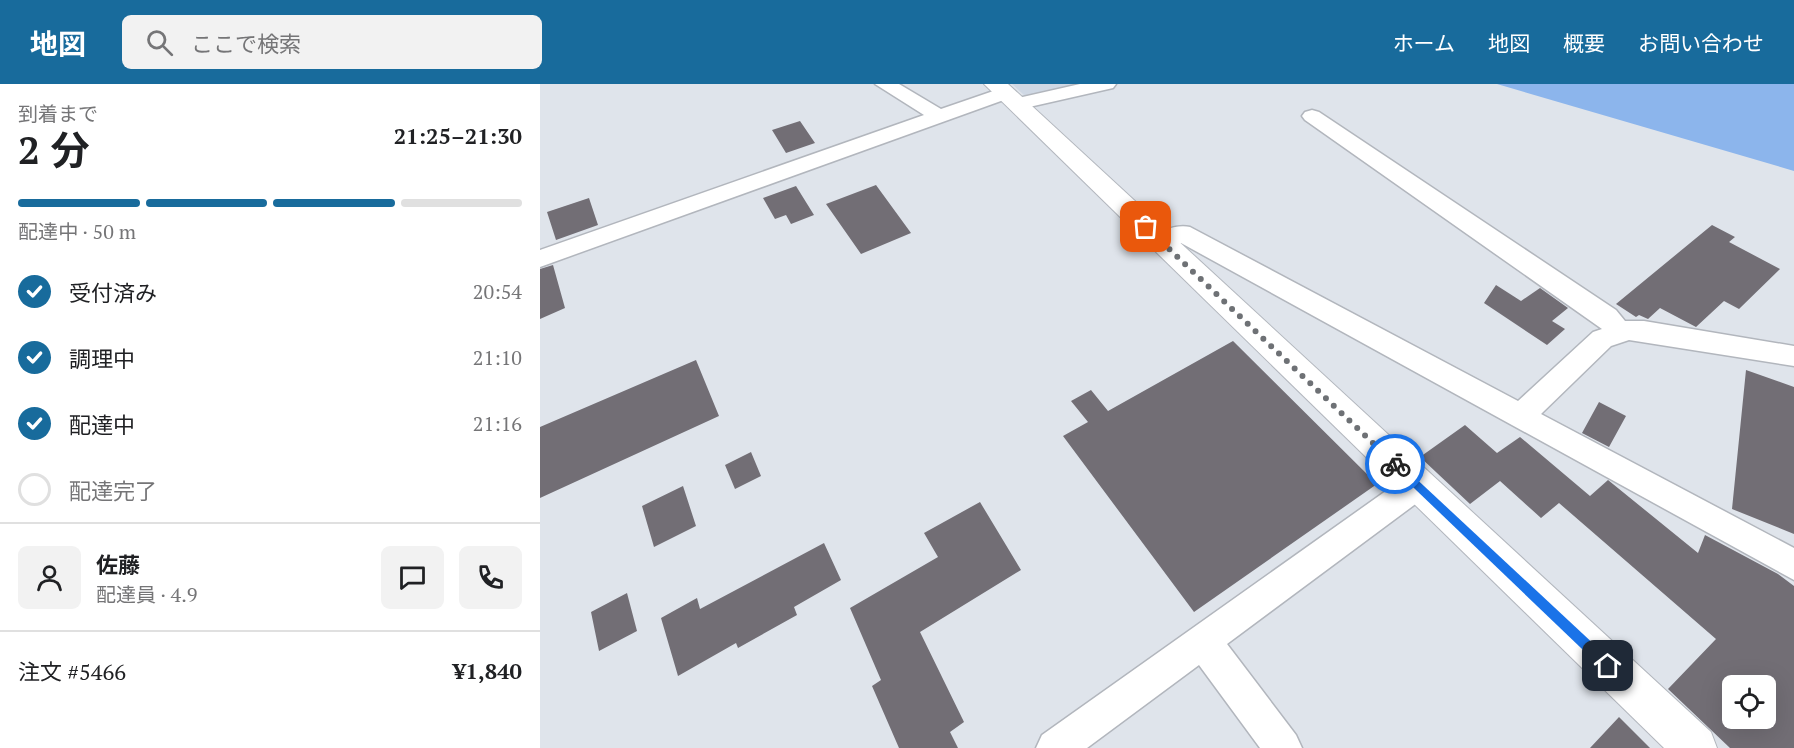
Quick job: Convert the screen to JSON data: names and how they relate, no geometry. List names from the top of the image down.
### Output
{
  "page": {
    "header": "地図",
    "search": "ここで検索",
    "nav": [
      "ホーム",
      "地図",
      "概要",
      "お問い合わせ"
    ],
    "heading": ["2 分", "到着まで", "21:25–21:30"],
    "panel": [
      "佐藤",
      "配達員 · 4.9",
      "注文 #5466",
      "¥1,840"
    ],
    "bar": "配達中 · 50 m",
    "list": [
      ["受付済み", "20:54"],
      ["調理中", "21:10"],
      ["配達中", "21:16"],
      "配達完了"
    ]
  }
}
